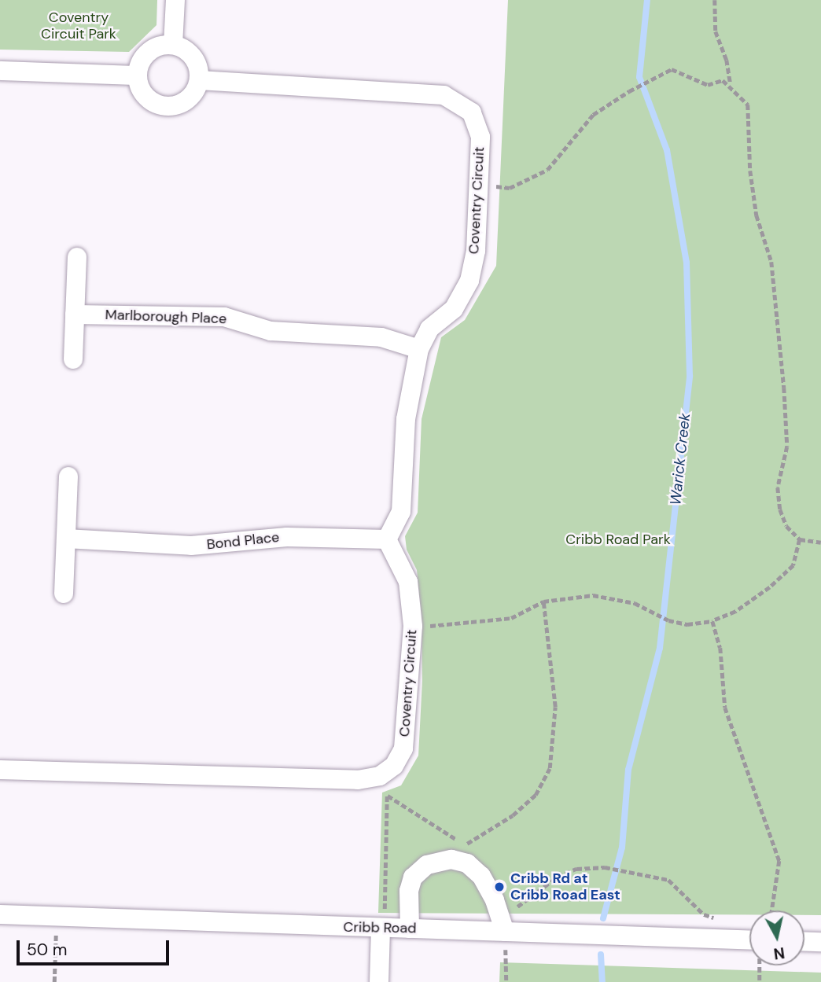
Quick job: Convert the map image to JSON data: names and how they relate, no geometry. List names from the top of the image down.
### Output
{
  "streets": {
    "street": [
      "Coventry Circuit",
      "Marlborough Place",
      "Bond Place",
      "Cribb Road"
    ]
  },
  "crossings": [
    ["Coventry Circuit", "Marlborough Place"],
    ["Coventry Circuit", "Bond Place"]
  ],
  "water": ["Warick Creek"],
  "parks": ["Coventry Circuit Park", "Cribb Road Park"],
  "places": ["Cribb Rd at Cribb Road East"],
  "scale_bar": "50 m",
  "north": "bottom"
}
